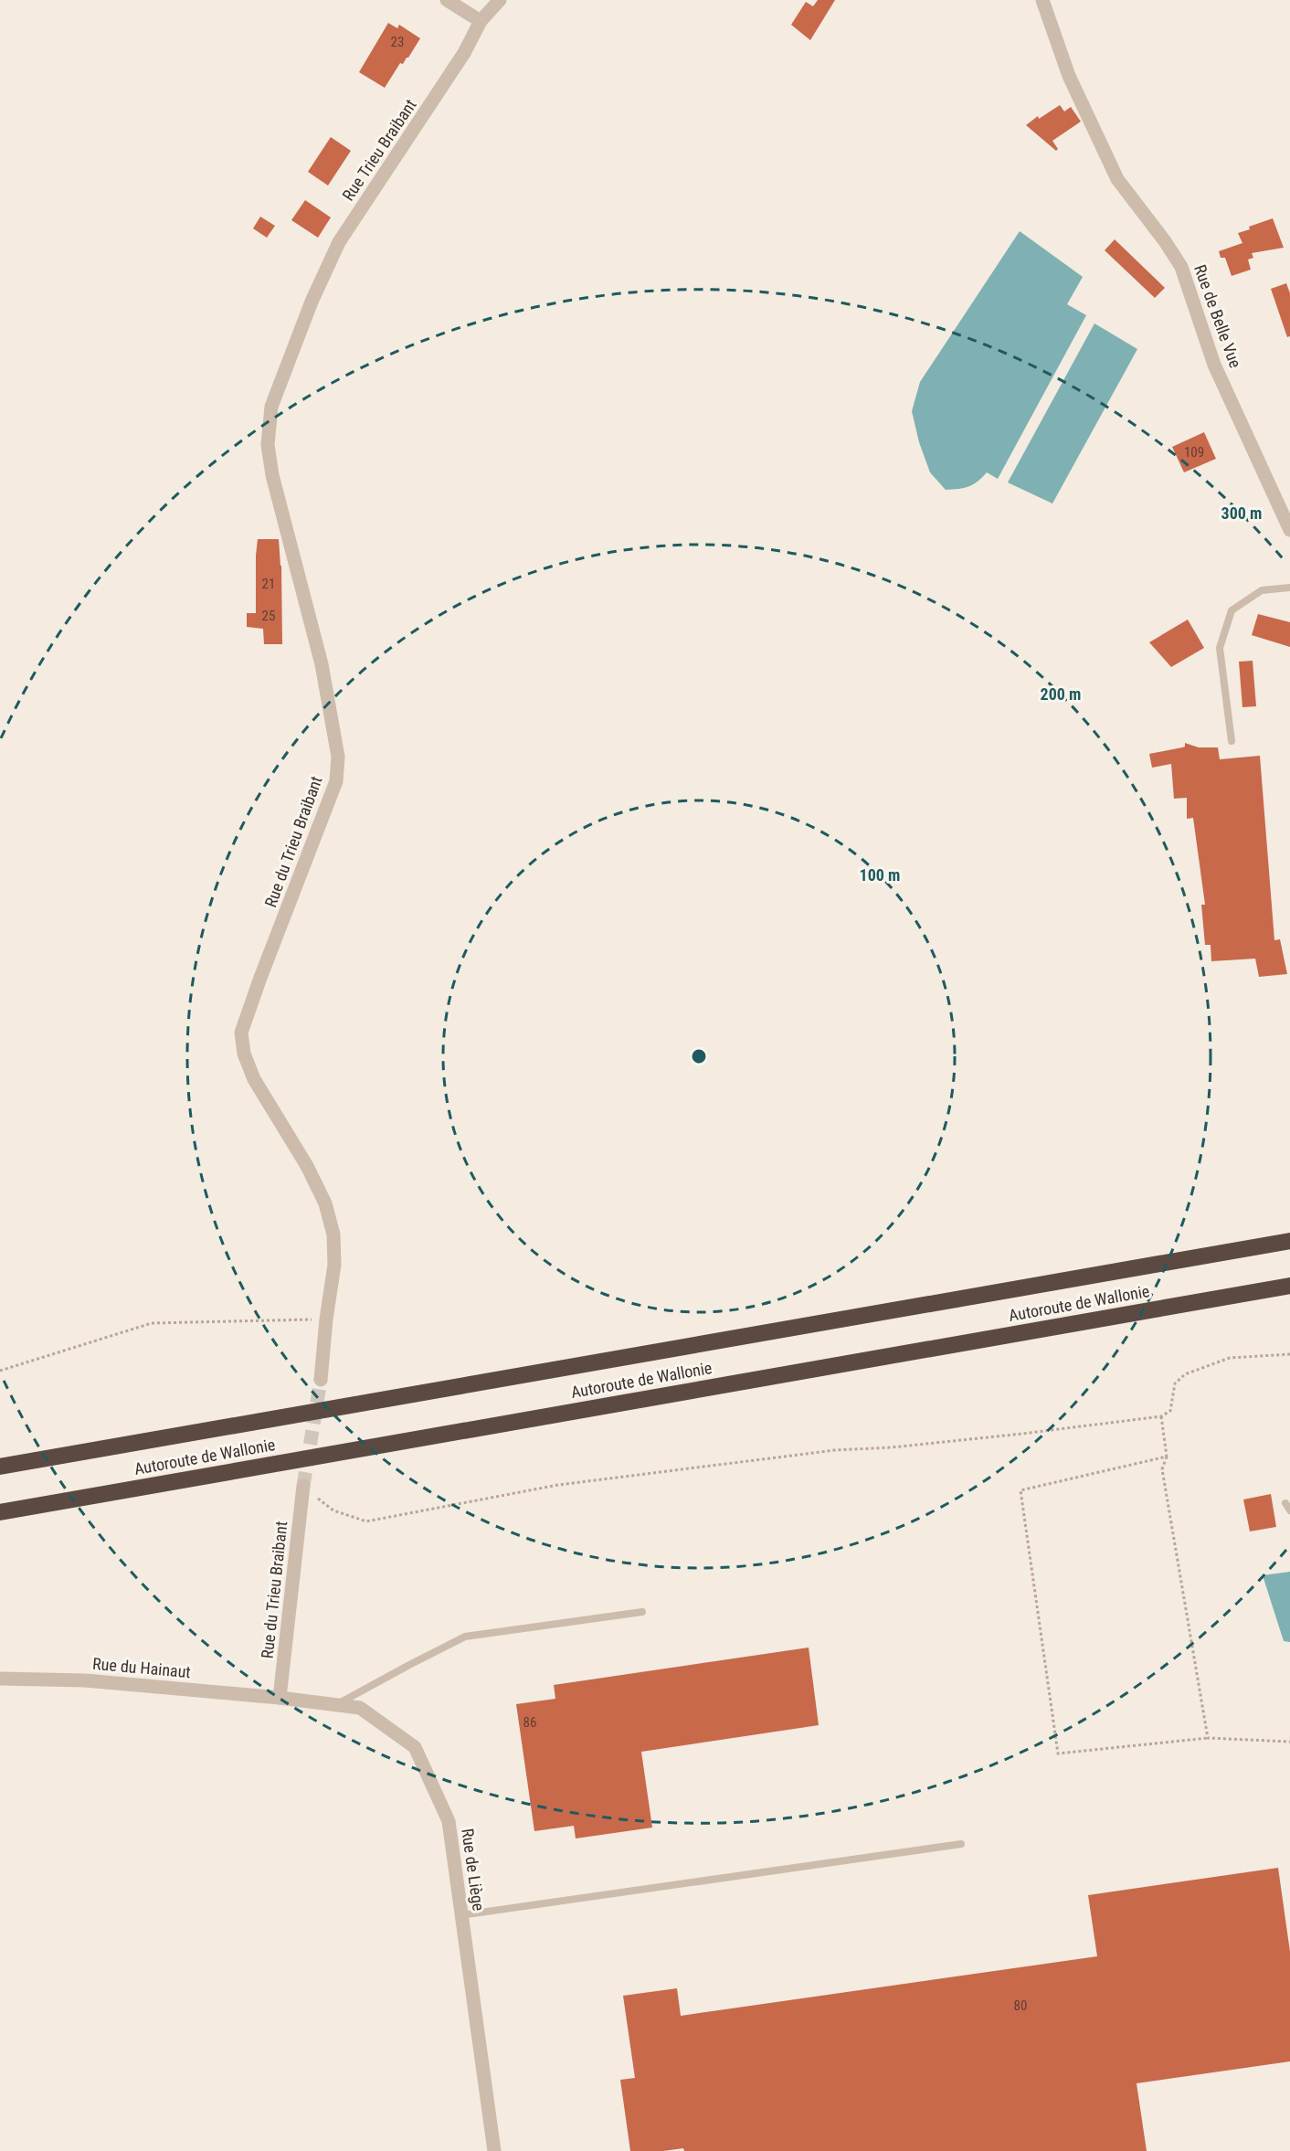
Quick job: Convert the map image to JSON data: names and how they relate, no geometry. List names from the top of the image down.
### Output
{
  "streets": {
    "highway": ["Autoroute de Wallonie"],
    "street": [
      "Rue Trieu Braibant",
      "Rue de Belle Vue",
      "Rue du Trieu Braibant",
      "Rue du Hainaut",
      "Rue de Liège"
    ]
  },
  "crossings": [
    ["Rue Trieu Braibant", "Rue du Trieu Braibant"],
    ["Rue du Trieu Braibant", "Rue du Hainaut"],
    ["Rue du Trieu Braibant", "Rue de Liège"],
    ["Rue du Hainaut", "Rue de Liège"]
  ],
  "house_numbers": [
    "23",
    "109",
    "21",
    "25",
    "86",
    "80"
  ],
  "rings": ["300 m", "200 m", "100 m"]
}
